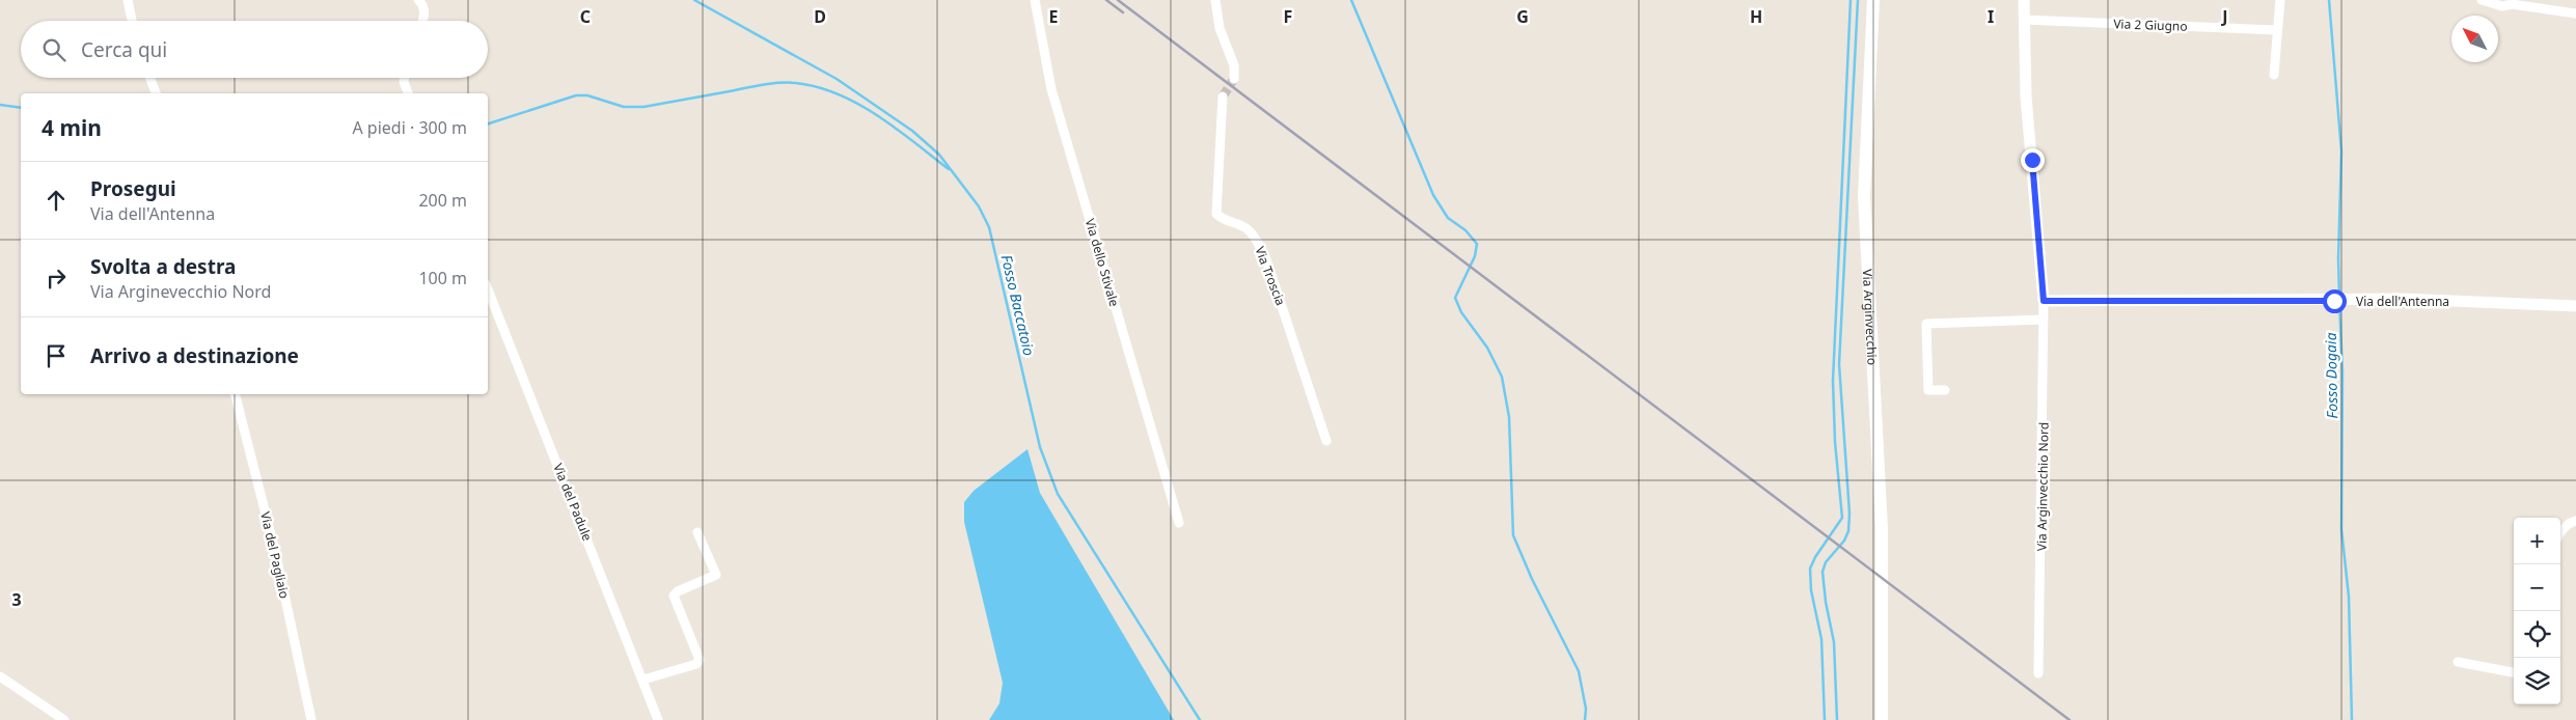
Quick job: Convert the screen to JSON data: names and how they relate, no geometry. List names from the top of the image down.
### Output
{
  "streets": {
    "main road": ["Via Arginvecchio"],
    "street": [
      "Via 2 Giugno",
      "Via dello Stivale",
      "Via Troscia",
      "Via dell'Antenna",
      "Via Arginvecchio Nord",
      "Via del Padule",
      "Via del Pagliaio"
    ]
  },
  "crossings": [
    ["Via dell'Antenna", "Via Arginvecchio Nord"]
  ],
  "water": ["Fosso Baccatoio", "Fosso Dogaia"],
  "north": "top left",
  "page": {
    "search": "Cerca qui",
    "heading": ["4 min", "A piedi · 300 m"],
    "list": [
      ["Prosegui", "Via dell'Antenna", "200 m"],
      ["Svolta a destra", "Via Arginevecchio Nord", "100 m"],
      "Arrivo a destinazione"
    ],
    "map_buttons": ["+", "−"]
  },
  "grid": {
    "columns": [
      "C",
      "D",
      "E",
      "F",
      "G",
      "H",
      "I",
      "J"
    ],
    "rows": ["3"]
  }
}
